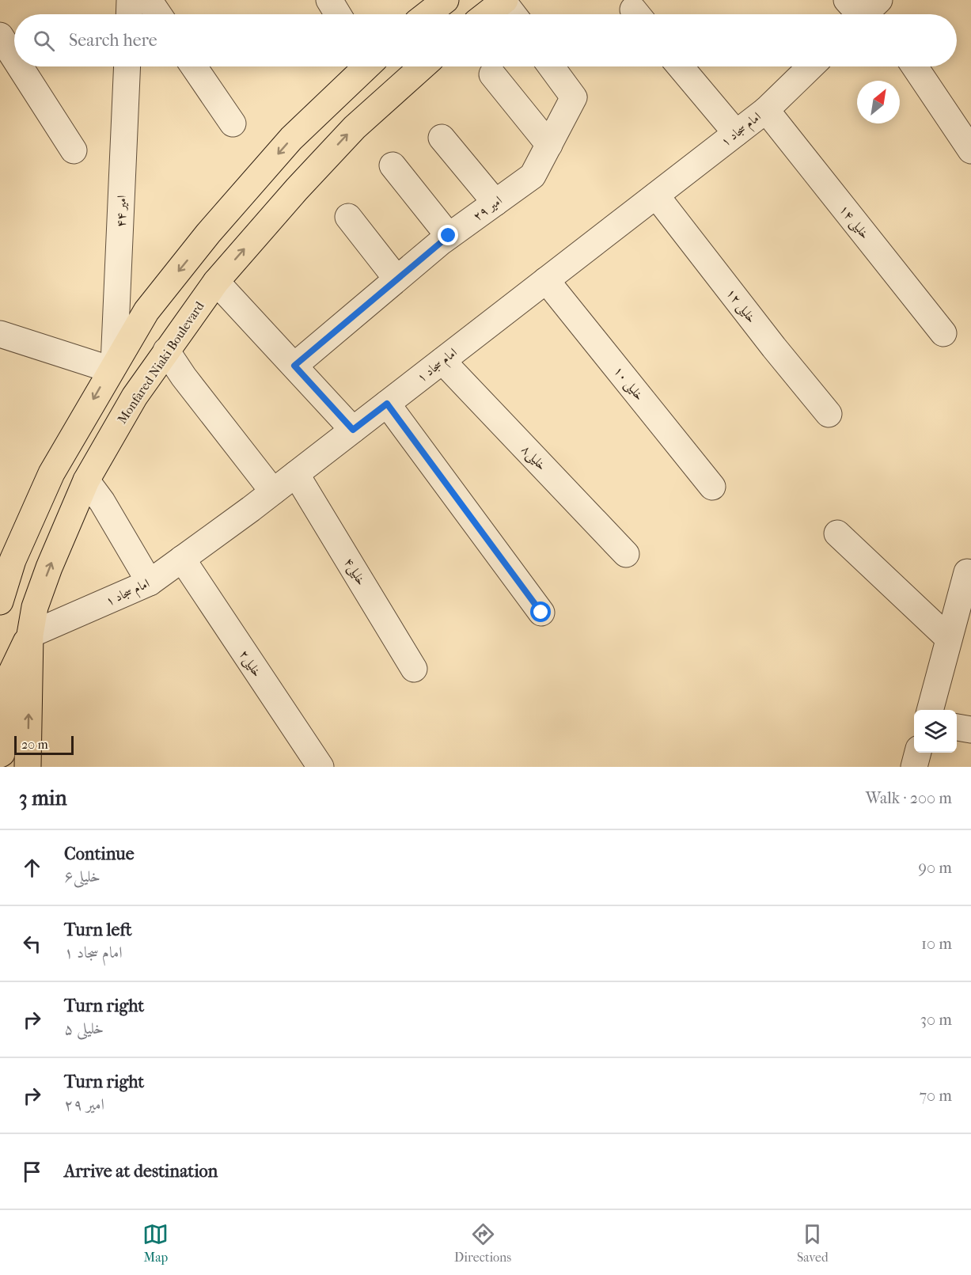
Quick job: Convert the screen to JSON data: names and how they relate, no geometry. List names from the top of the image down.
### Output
{
  "streets": {
    "main road": ["Monfared Niaki Boulevard"],
    "street": [
      "امام سجاد ۱",
      "امیر ۲۹",
      "امیر ۴۴",
      "خلیلی ۱۴",
      "خلیلی ۱۲",
      "خلیلی ۱۰",
      "خلیلی۸",
      "خلیلی۴",
      "خلیلی۲"
    ]
  },
  "crossings": [
    ["امام سجاد ۱", "خلیلی ۱۴"],
    ["امام سجاد ۱", "خلیلی ۱۲"],
    ["امام سجاد ۱", "Monfared Niaki Boulevard"],
    ["امام سجاد ۱", "خلیلی ۱۰"],
    ["امام سجاد ۱", "خلیلی۸"],
    ["امام سجاد ۱", "خلیلی۴"],
    ["امام سجاد ۱", "خلیلی۲"]
  ],
  "scale_bar": "20 m",
  "north": "top right",
  "page": {
    "search": "Search here",
    "scale": "20 m",
    "heading": ["3 min", "Walk · 200 m"],
    "list": [
      ["Continue", "خلیلی۶", "90 m"],
      ["Turn left", "امام سجاد ۱", "10 m"],
      ["Turn right", "خلیلی ۵", "30 m"],
      ["Turn right", "امیر ۲۹", "70 m"],
      "Arrive at destination"
    ],
    "nav": ["Map", "Directions", "Saved"]
  }
}
